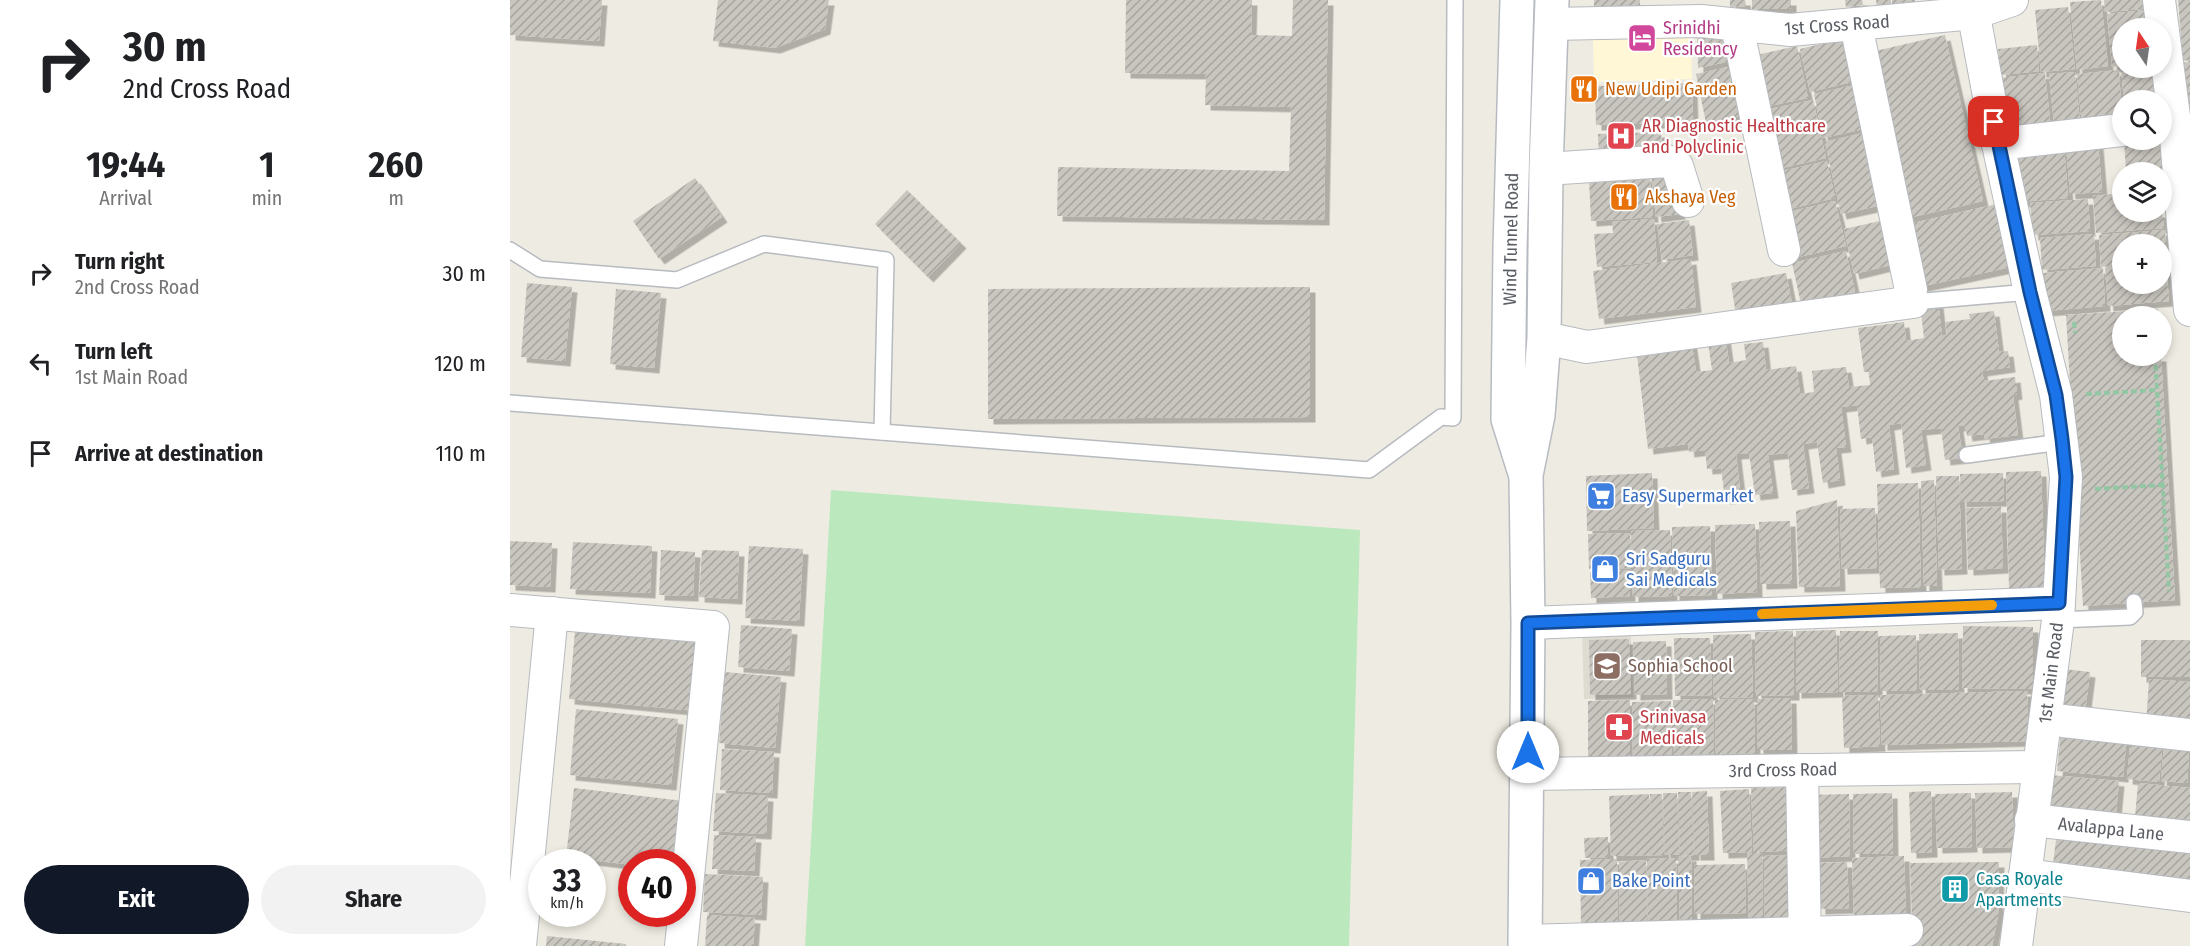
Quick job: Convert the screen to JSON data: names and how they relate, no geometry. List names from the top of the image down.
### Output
{
  "streets": {
    "street": [
      "1st Cross Road",
      "Wind Tunnel Road",
      "1st Main Road",
      "3rd Cross Road",
      "Avalappa Lane"
    ]
  },
  "crossings": [
    ["1st Cross Road", "Wind Tunnel Road"],
    ["1st Cross Road", "1st Main Road"],
    ["Wind Tunnel Road", "3rd Cross Road"],
    ["1st Main Road", "3rd Cross Road"],
    ["1st Main Road", "Avalappa Lane"]
  ],
  "places": {
    "hotel": ["Srinidhi Residency"],
    "restaurant": ["New Udipi Garden", "Akshaya Veg"],
    "hospital": ["AR Diagnostic Healthcare and Polyclinic"],
    "supermarket": ["Easy Supermarket"],
    "shop": ["Sri Sadguru Sai Medicals", "Bake Point"],
    "school or university": ["Sophia School"],
    "pharmacy": ["Srinivasa Medicals"],
    "building": ["Casa Royale Apartments"]
  },
  "north": "top",
  "page": {
    "turn": ["30 m", "2nd Cross Road"],
    "map_buttons": ["+", "−"],
    "eta": [
      "19:44",
      "Arrival",
      "1",
      "min",
      "260",
      "m"
    ],
    "list": [
      {
        "name": "Turn right",
        "note": "2nd Cross Road",
        "value": "30 m"
      },
      {
        "name": "Turn left",
        "note": "1st Main Road",
        "value": "120 m"
      },
      {
        "name": "Arrive at destination",
        "value": "110 m"
      }
    ],
    "speed": "33 km/h",
    "limit": "40",
    "buttons": ["Exit", "Share"]
  }
}
